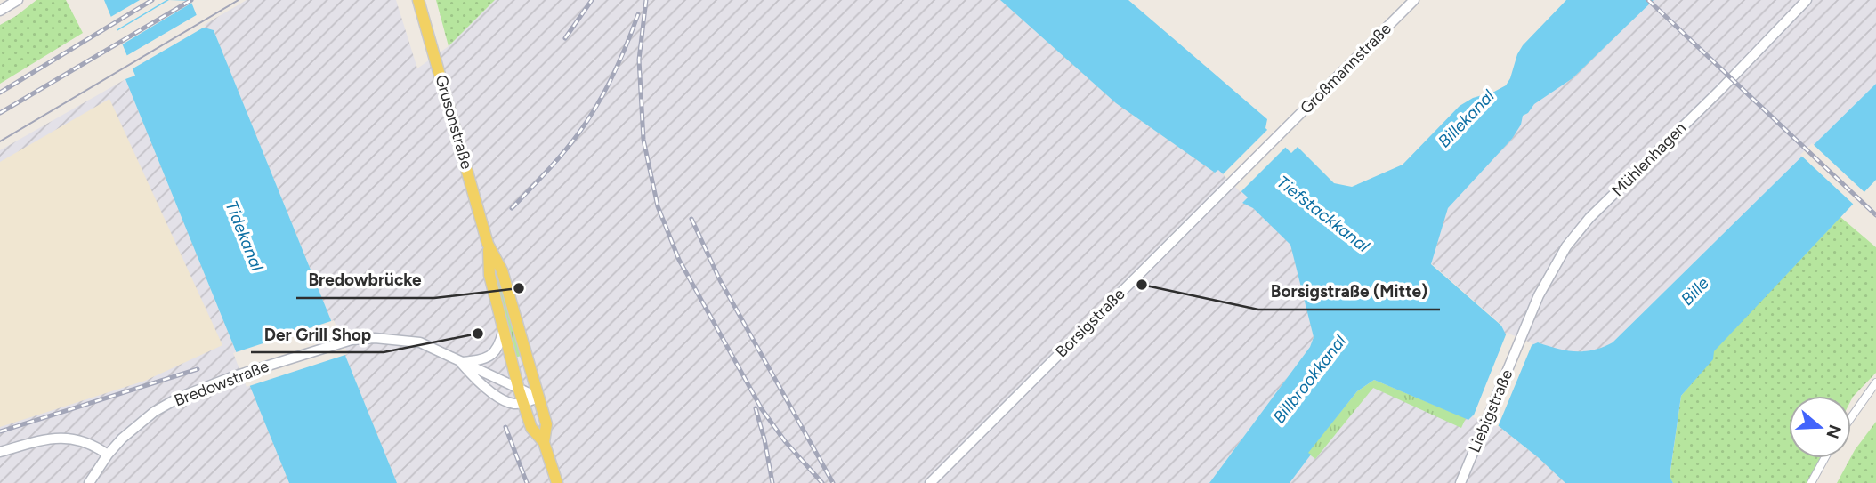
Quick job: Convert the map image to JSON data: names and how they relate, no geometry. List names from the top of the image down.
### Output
{
  "streets": {
    "main road": ["Grusonstraße"],
    "street": [
      "Großmannstraße",
      "Mühlenhagen",
      "Borsigstraße",
      "Bredowstraße",
      "Liebigstraße"
    ]
  },
  "crossings": [
    ["Großmannstraße", "Borsigstraße"],
    ["Grusonstraße", "Bredowstraße"],
    ["Mühlenhagen", "Liebigstraße"]
  ],
  "water": [
    "Billekanal",
    "Tiefstackkanal",
    "Tidekanal",
    "Bille",
    "Billbrookkanal"
  ],
  "places": ["Borsigstraße (Mitte)", "Bredowbrücke", "Der Grill Shop"],
  "north": "right"
}
